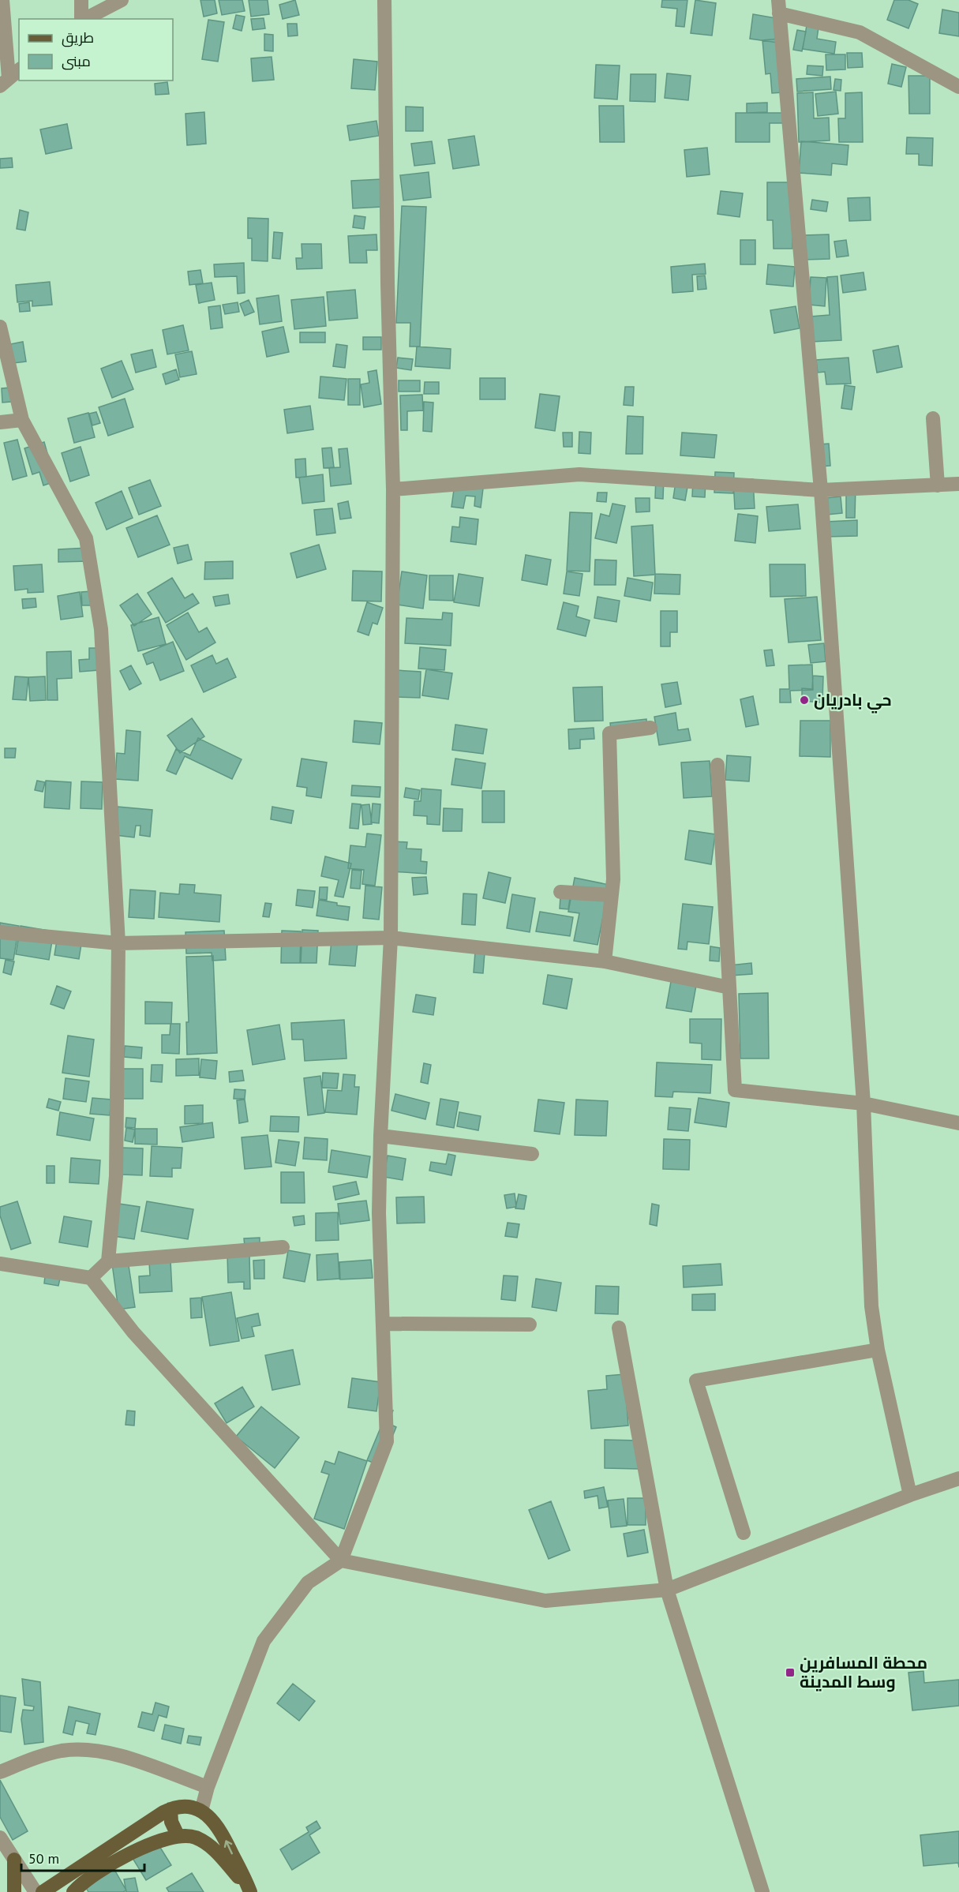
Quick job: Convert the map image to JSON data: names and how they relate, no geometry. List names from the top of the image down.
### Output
{
  "places": {
    "other": ["حي بادريان"],
    "transit": ["محطة المسافرين وسط المدينة"]
  },
  "legend": ["طريق", "مبنى"],
  "scale_bar": "50 m"
}
